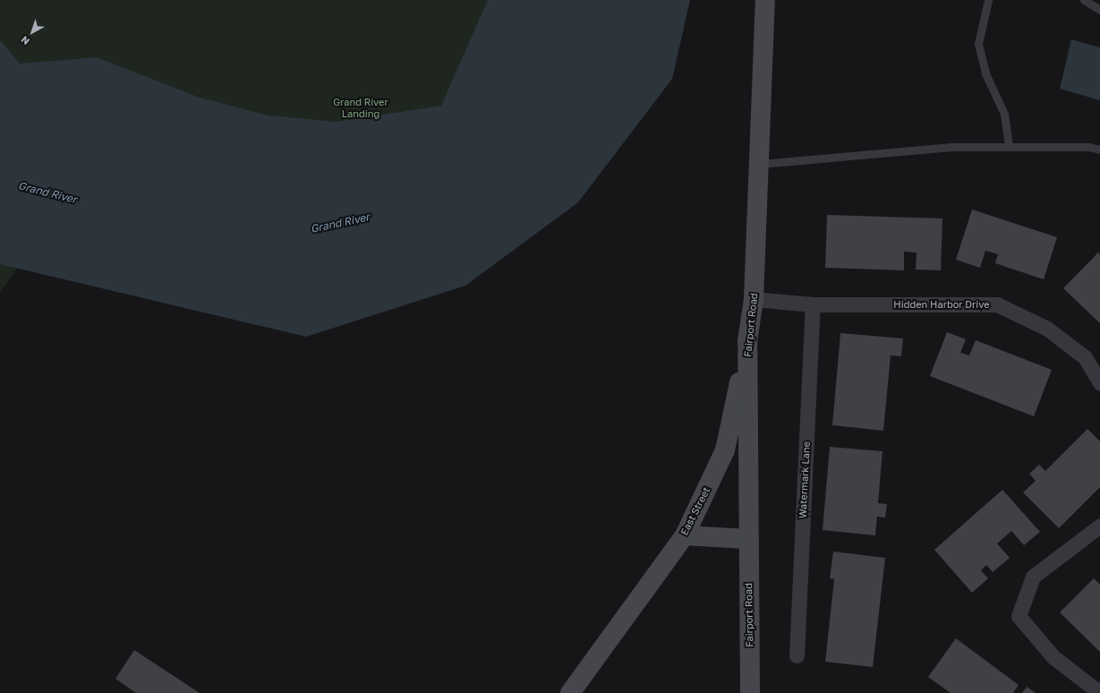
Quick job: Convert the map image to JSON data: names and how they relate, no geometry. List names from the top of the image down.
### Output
{
  "streets": {
    "main road": ["Fairport Road", "East Street"],
    "street": ["Hidden Harbor Drive", "Watermark Lane"]
  },
  "crossings": [
    ["Hidden Harbor Drive", "Fairport Road"],
    ["Hidden Harbor Drive", "Watermark Lane"],
    ["Fairport Road", "East Street"]
  ],
  "water": ["Grand River"],
  "parks": ["Grand River Landing"],
  "north": "bottom left"
}
